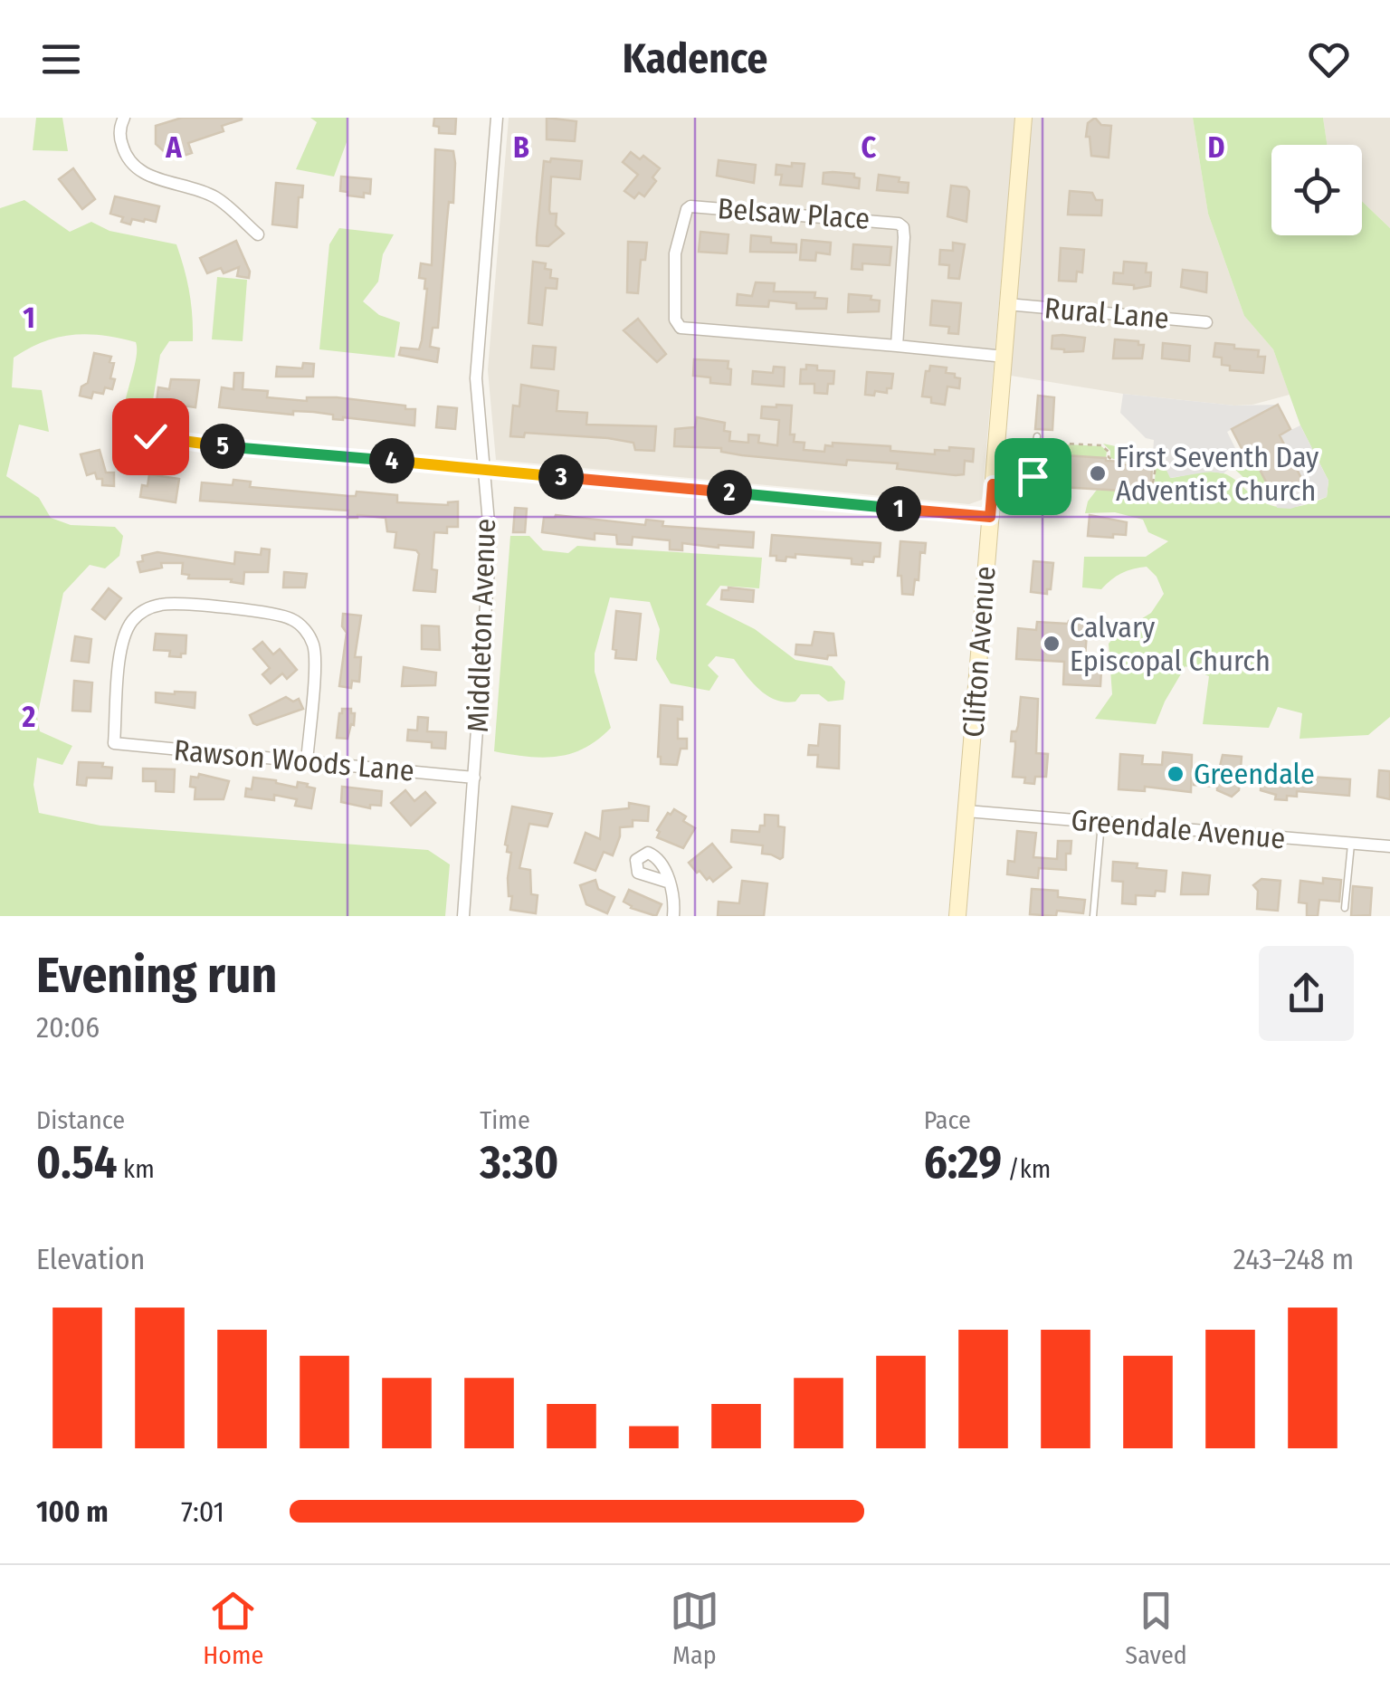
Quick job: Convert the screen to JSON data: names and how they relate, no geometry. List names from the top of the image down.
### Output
{
  "streets": {
    "main road": ["Clifton Avenue"],
    "street": [
      "Belsaw Place",
      "Rural Lane",
      "Middleton Avenue",
      "Rawson Woods Lane",
      "Greendale Avenue"
    ]
  },
  "crossings": [
    ["Belsaw Place", "Clifton Avenue"],
    ["Rural Lane", "Clifton Avenue"],
    ["Middleton Avenue", "Rawson Woods Lane"],
    ["Clifton Avenue", "Greendale Avenue"]
  ],
  "places": ["First Seventh Day Adventist Church", "Calvary Episcopal Church", "Greendale"],
  "page": {
    "header": "Kadence",
    "pins": [
      "5",
      "4",
      "3",
      "2",
      "1"
    ],
    "heading": ["Evening run", "20:06"],
    "stats": [
      ["Distance", "0.54 km"],
      ["Time", "3:30"],
      ["Pace", "6:29 /km"]
    ],
    "chart": ["Elevation", "243–248 m"],
    "list": [
      {
        "name": "100 m",
        "note": "7:01"
      }
    ],
    "tabs": ["Home", "Map", "Saved"]
  },
  "grid": {
    "columns": [
      "A",
      "B",
      "C",
      "D"
    ],
    "rows": ["1", "2"]
  }
}
